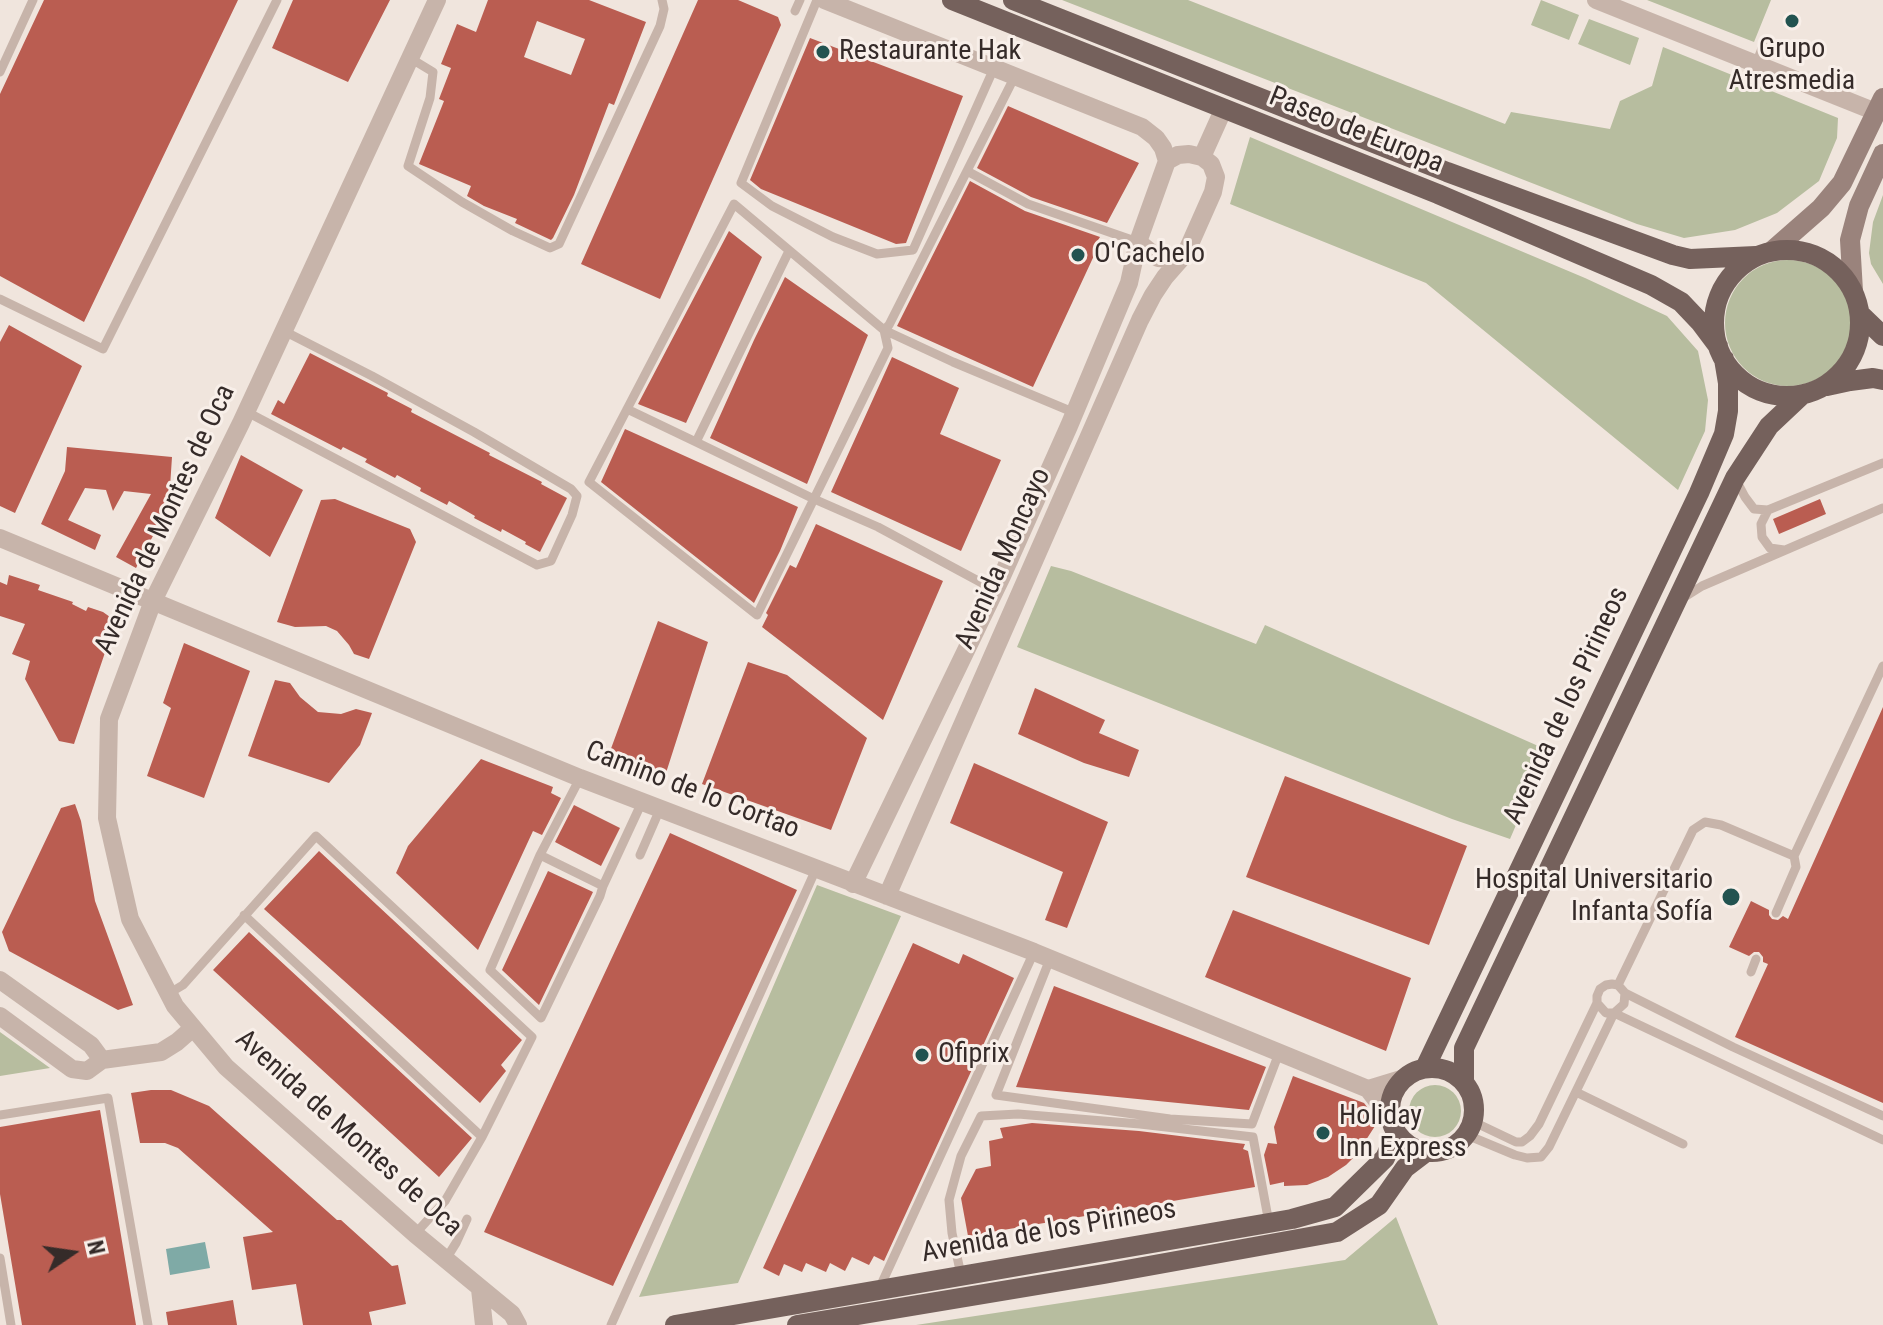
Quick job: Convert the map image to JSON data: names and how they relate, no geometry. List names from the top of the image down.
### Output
{
  "streets": {
    "main road": ["Paseo de Europa", "Avenida de los Pirineos"],
    "street": ["Avenida de Montes de Oca", "Avenida Moncayo", "Camino de lo Cortao"]
  },
  "crossings": [
    ["Paseo de Europa", "Avenida de los Pirineos"],
    ["Avenida de Montes de Oca", "Camino de lo Cortao"],
    ["Avenida Moncayo", "Camino de lo Cortao"]
  ],
  "places": [
    "Grupo Atresmedia",
    "Restaurante Hak",
    "O'Cachelo",
    "Hospital Universitario Infanta Sofía",
    "Ofiprix",
    "Holiday Inn Express"
  ],
  "north": "right"
}
